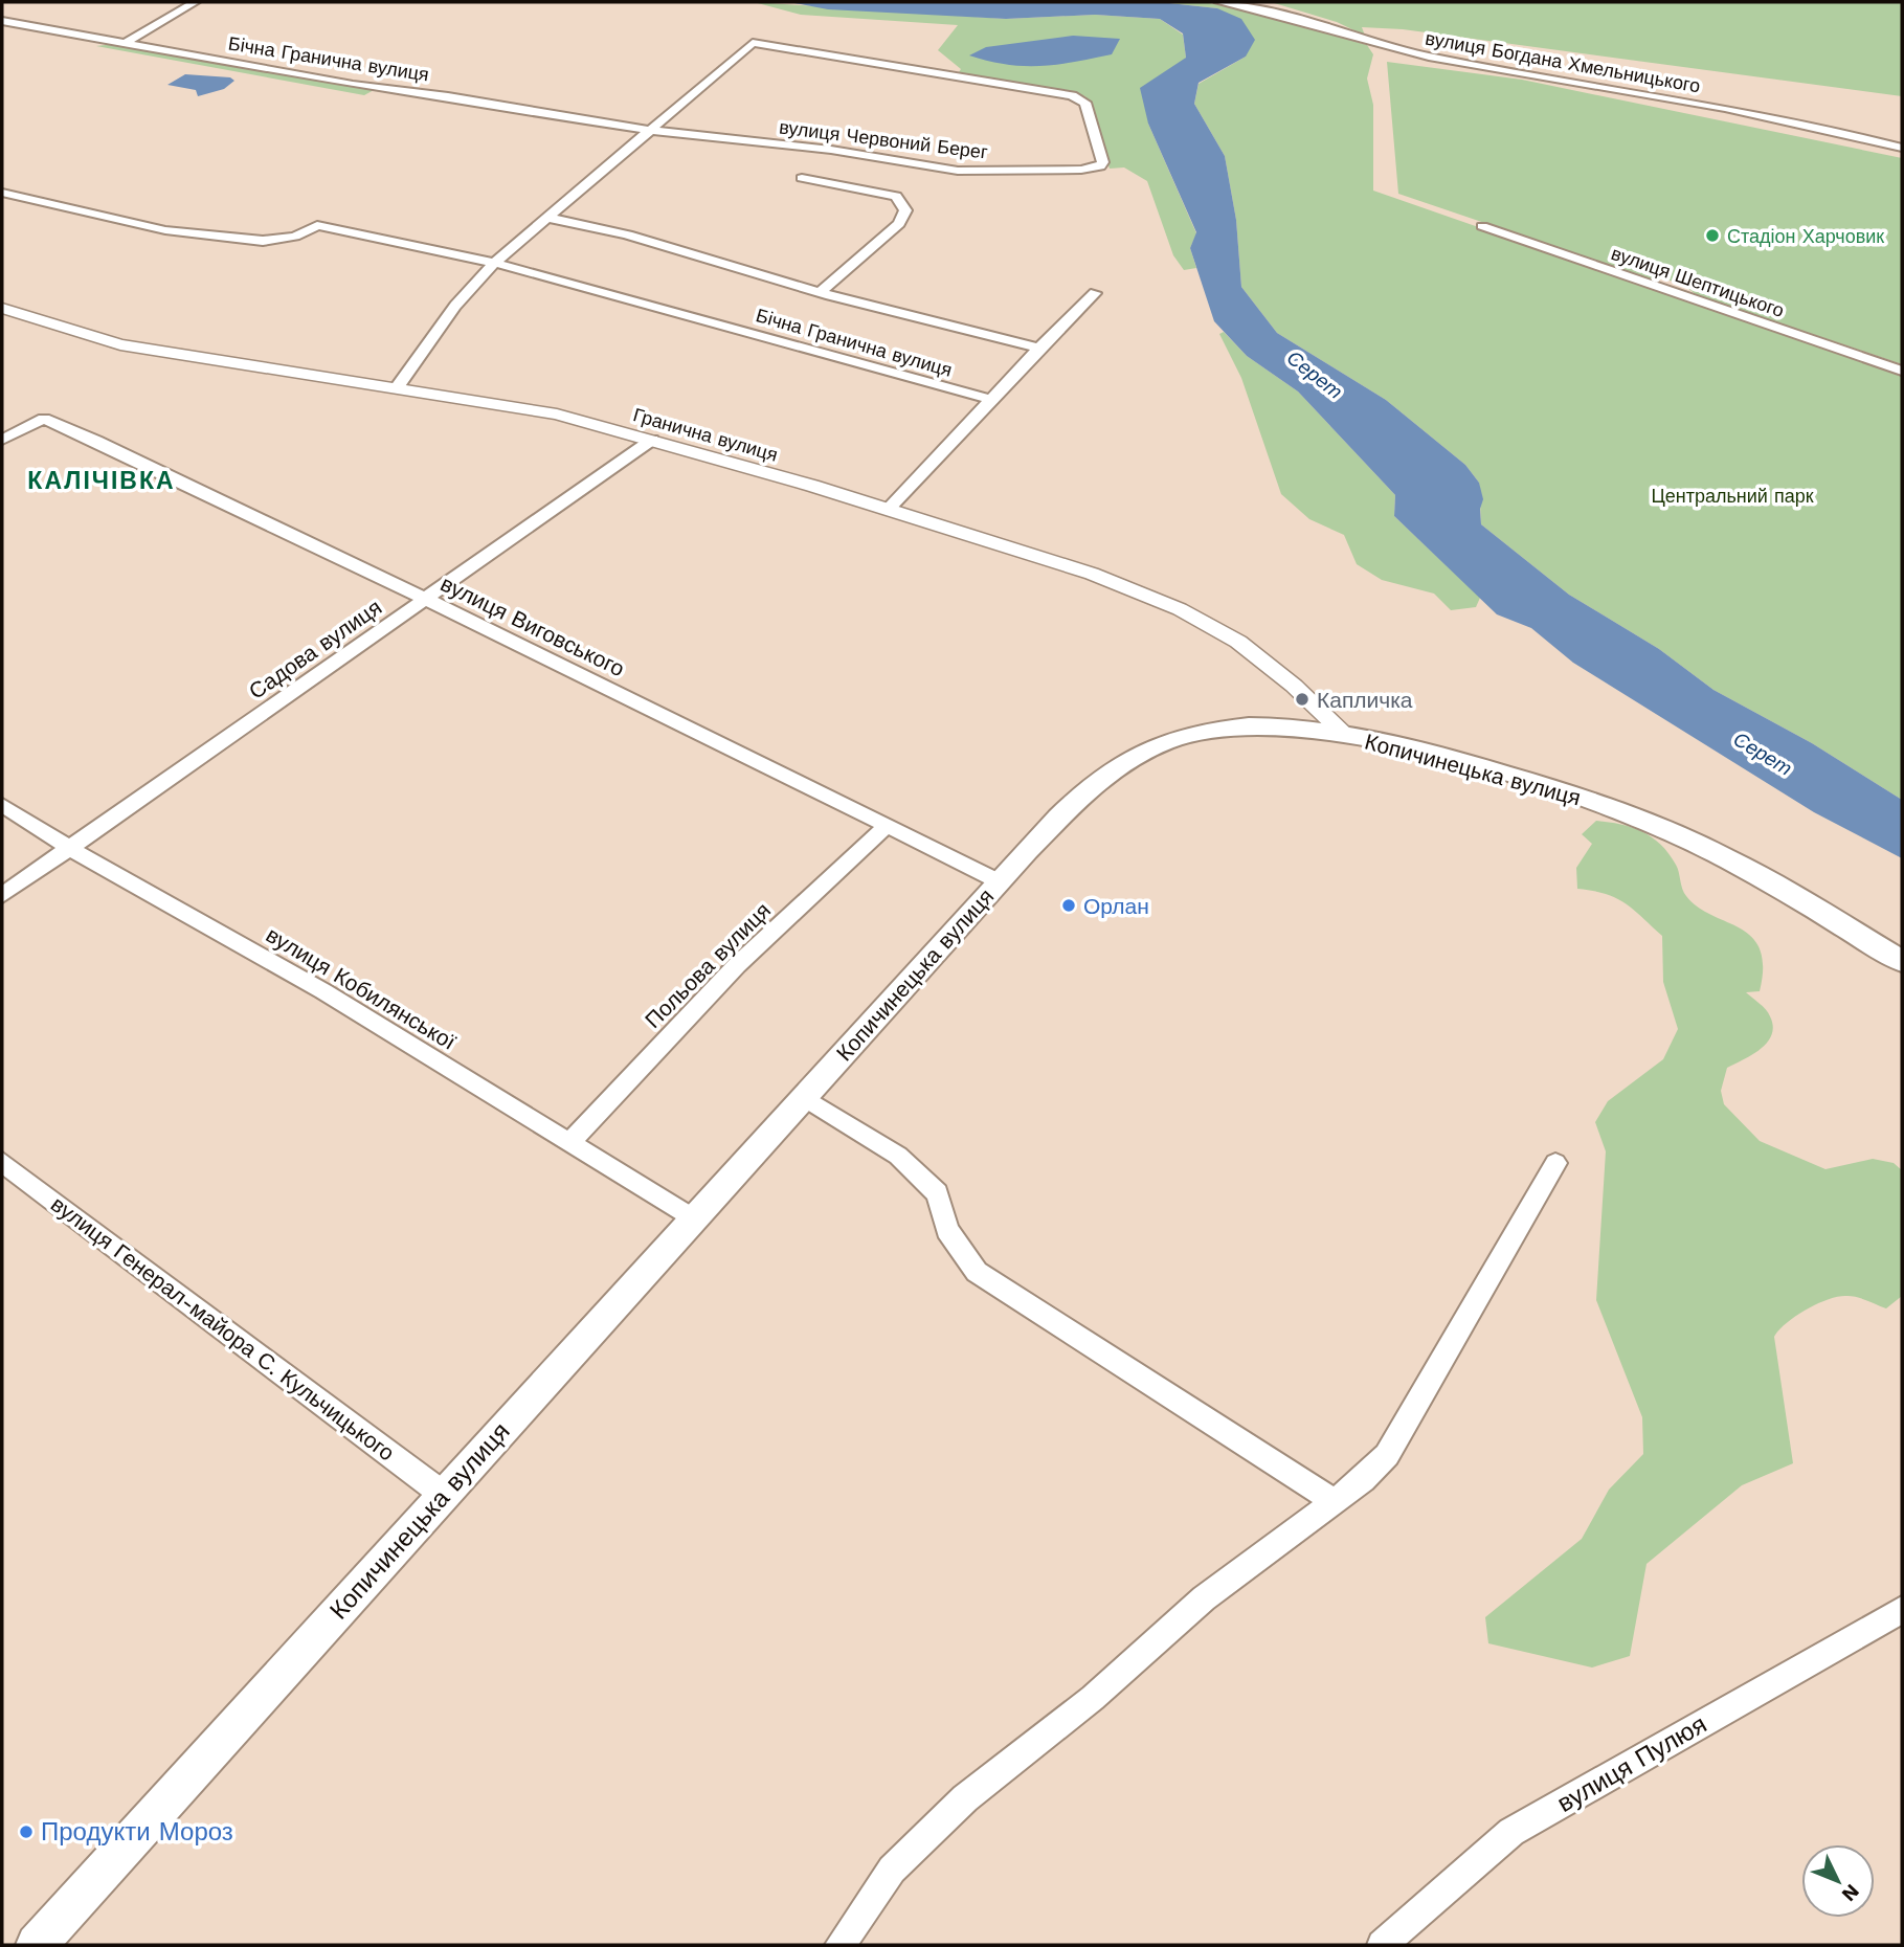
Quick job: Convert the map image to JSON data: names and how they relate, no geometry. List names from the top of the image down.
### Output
{
  "streets": {
    "main road": ["Копичинецька вулиця"],
    "street": [
      "Бічна Гранична вулиця",
      "вулиця Богдана Хмельницького",
      "вулиця Червоний Берег",
      "вулиця Шептицького",
      "Гранична вулиця",
      "вулиця Виговського",
      "Садова вулиця",
      "Польова вулиця",
      "вулиця Кобилянської",
      "вулиця Генерал-майора С. Кульчицького",
      "вулиця Пулюя"
    ]
  },
  "crossings": [
    ["Бічна Гранична вулиця", "вулиця Червоний Берег"],
    ["Гранична вулиця", "Садова вулиця"],
    ["Гранична вулиця", "Копичинецька вулиця"],
    ["вулиця Виговського", "Садова вулиця"],
    ["вулиця Виговського", "Копичинецька вулиця"],
    ["вулиця Виговського", "Польова вулиця"],
    ["Садова вулиця", "вулиця Кобилянської"],
    ["Копичинецька вулиця", "вулиця Кобилянської"],
    ["Копичинецька вулиця", "вулиця Генерал-майора С. Кульчицького"],
    ["Польова вулиця", "вулиця Кобилянської"]
  ],
  "districts": ["КАЛІЧІВКА"],
  "water": ["Серет"],
  "parks": ["Центральний парк"],
  "places": [
    "Стадіон Харчовик",
    "Капличка",
    "Орлан",
    "Продукти Мороз"
  ],
  "north": "bottom right"
}
